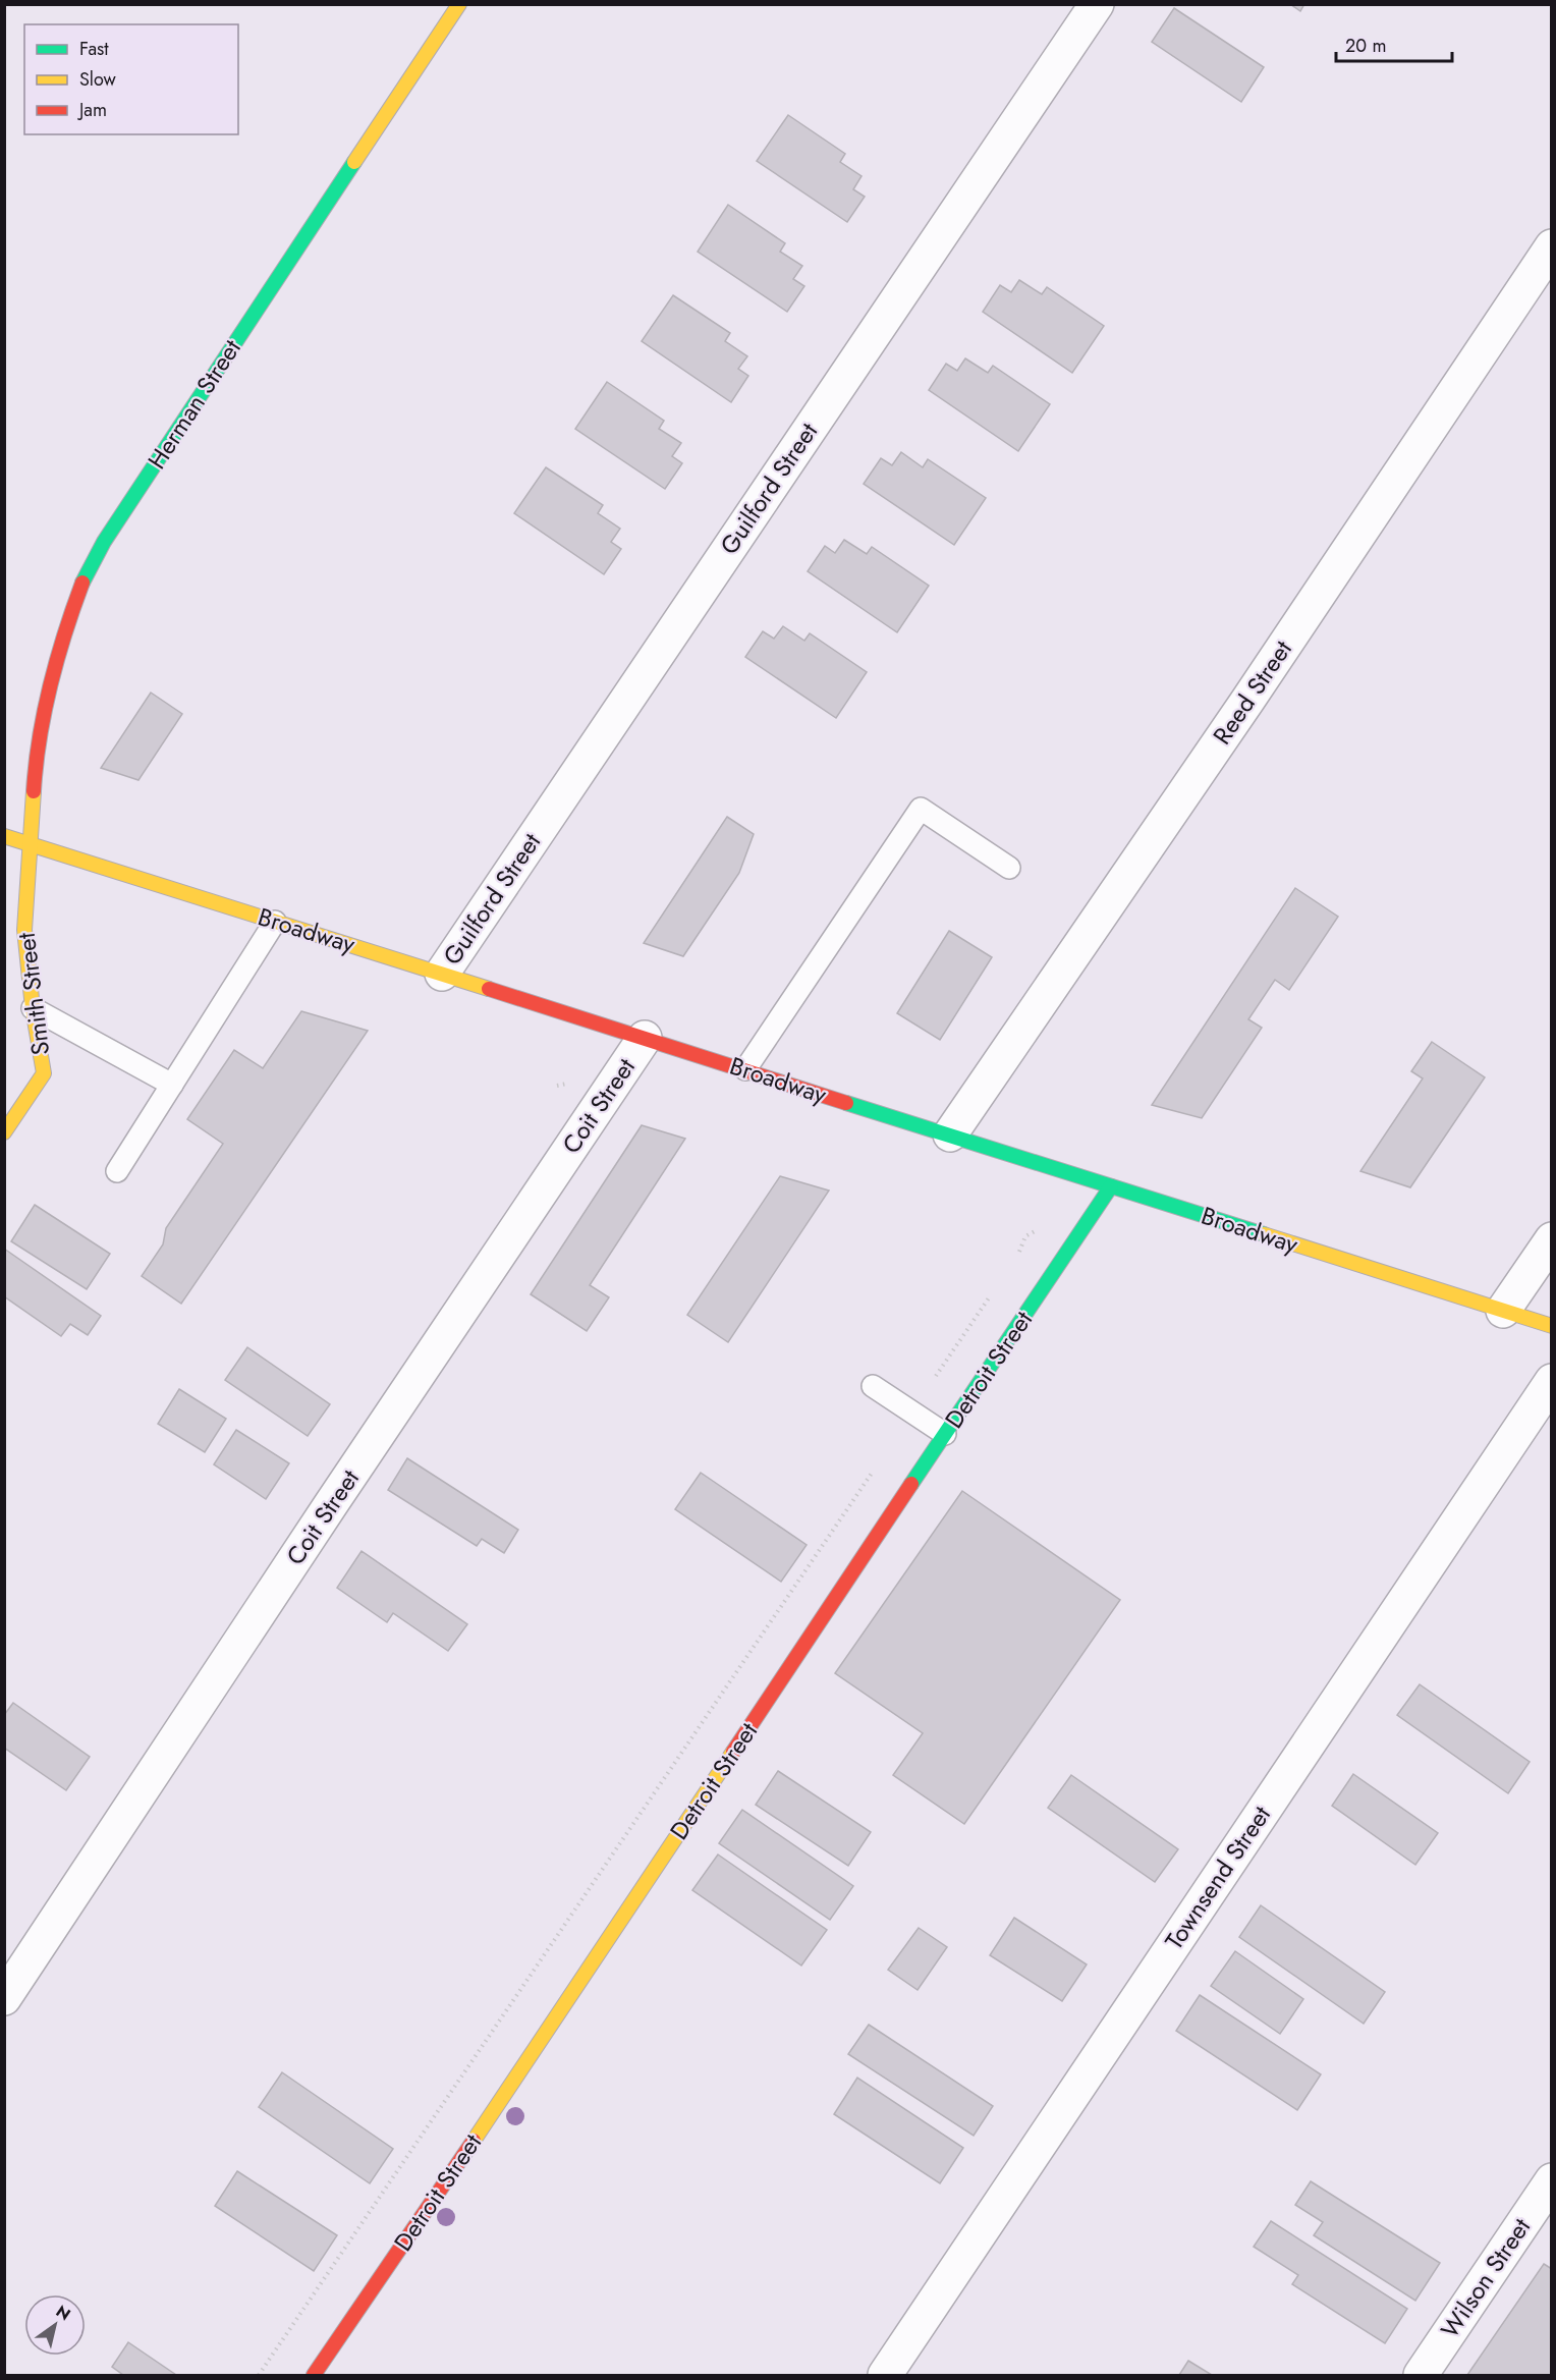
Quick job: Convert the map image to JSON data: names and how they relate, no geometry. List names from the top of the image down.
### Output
{
  "streets": {
    "street": [
      "Herman Street",
      "Guilford Street",
      "Reed Street",
      "Broadway",
      "Smith Street",
      "Coit Street",
      "Detroit Street",
      "Townsend Street",
      "Wilson Street"
    ]
  },
  "crossings": [
    ["Herman Street", "Broadway"],
    ["Herman Street", "Smith Street"],
    ["Guilford Street", "Broadway"],
    ["Reed Street", "Broadway"],
    ["Broadway", "Smith Street"],
    ["Broadway", "Coit Street"],
    ["Broadway", "Detroit Street"]
  ],
  "legend": ["Fast", "Slow", "Jam"],
  "scale_bar": "20 m",
  "north": "top right"
}
